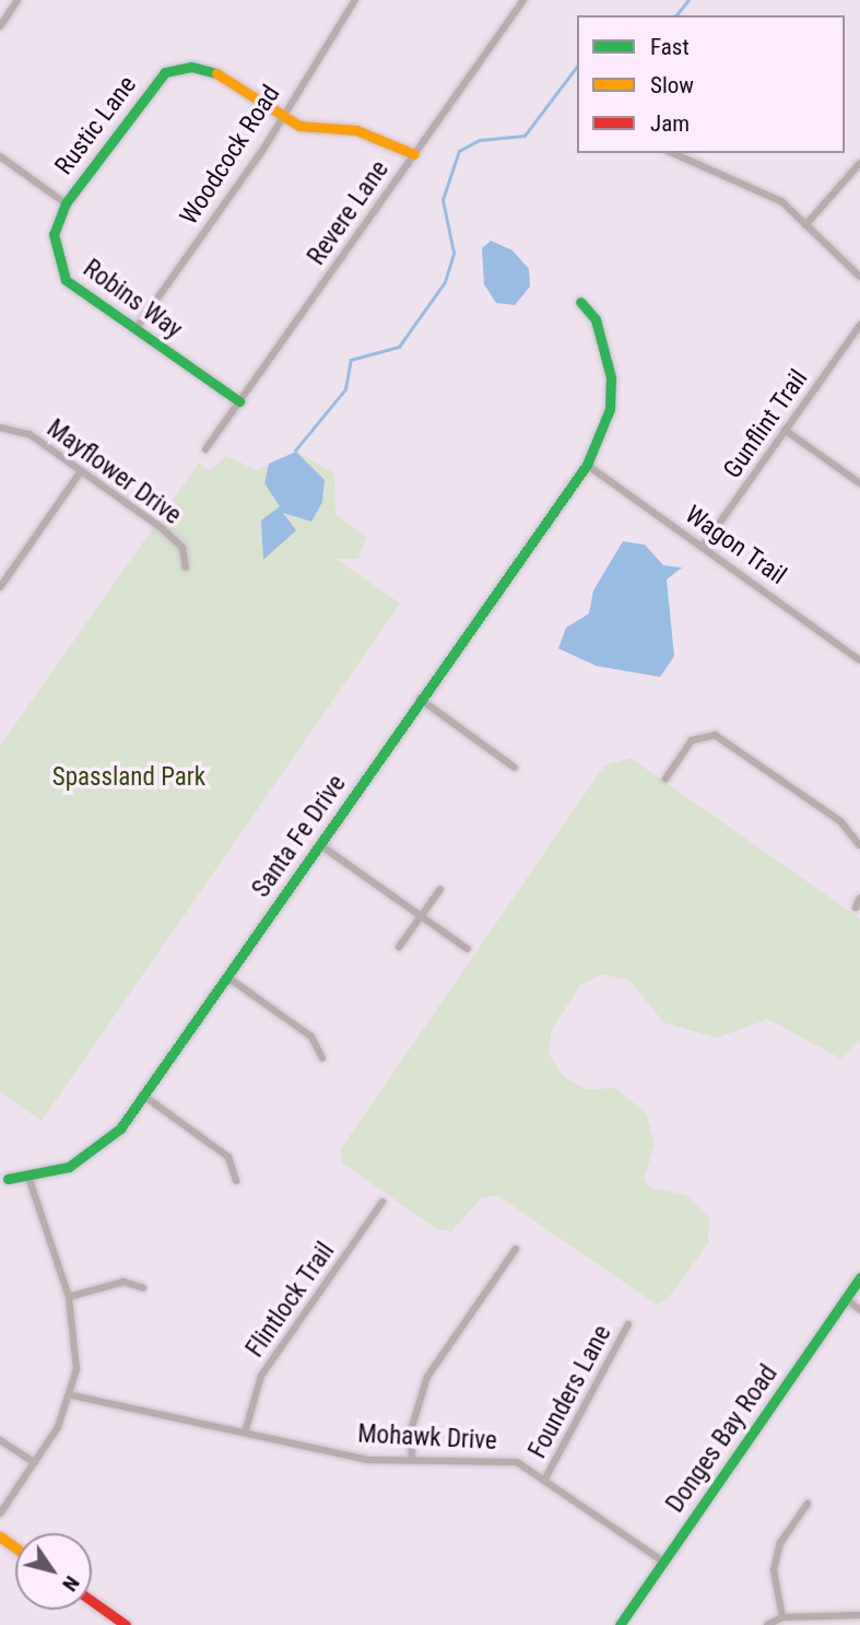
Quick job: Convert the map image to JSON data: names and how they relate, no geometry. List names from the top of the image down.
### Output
{
  "streets": {
    "street": [
      "Rustic Lane",
      "Woodcock Road",
      "Revere Lane",
      "Robins Way",
      "Gunflint Trail",
      "Mayflower Drive",
      "Wagon Trail",
      "Santa Fe Drive",
      "Flintlock Trail",
      "Founders Lane",
      "Mohawk Drive",
      "Donges Bay Road"
    ]
  },
  "crossings": [
    ["Rustic Lane", "Woodcock Road"],
    ["Rustic Lane", "Revere Lane"],
    ["Rustic Lane", "Robins Way"],
    ["Woodcock Road", "Robins Way"],
    ["Revere Lane", "Robins Way"],
    ["Gunflint Trail", "Wagon Trail"],
    ["Wagon Trail", "Santa Fe Drive"],
    ["Flintlock Trail", "Mohawk Drive"],
    ["Founders Lane", "Mohawk Drive"],
    ["Mohawk Drive", "Donges Bay Road"]
  ],
  "parks": ["Spassland Park"],
  "legend": ["Fast", "Slow", "Jam"],
  "north": "bottom right"
}
